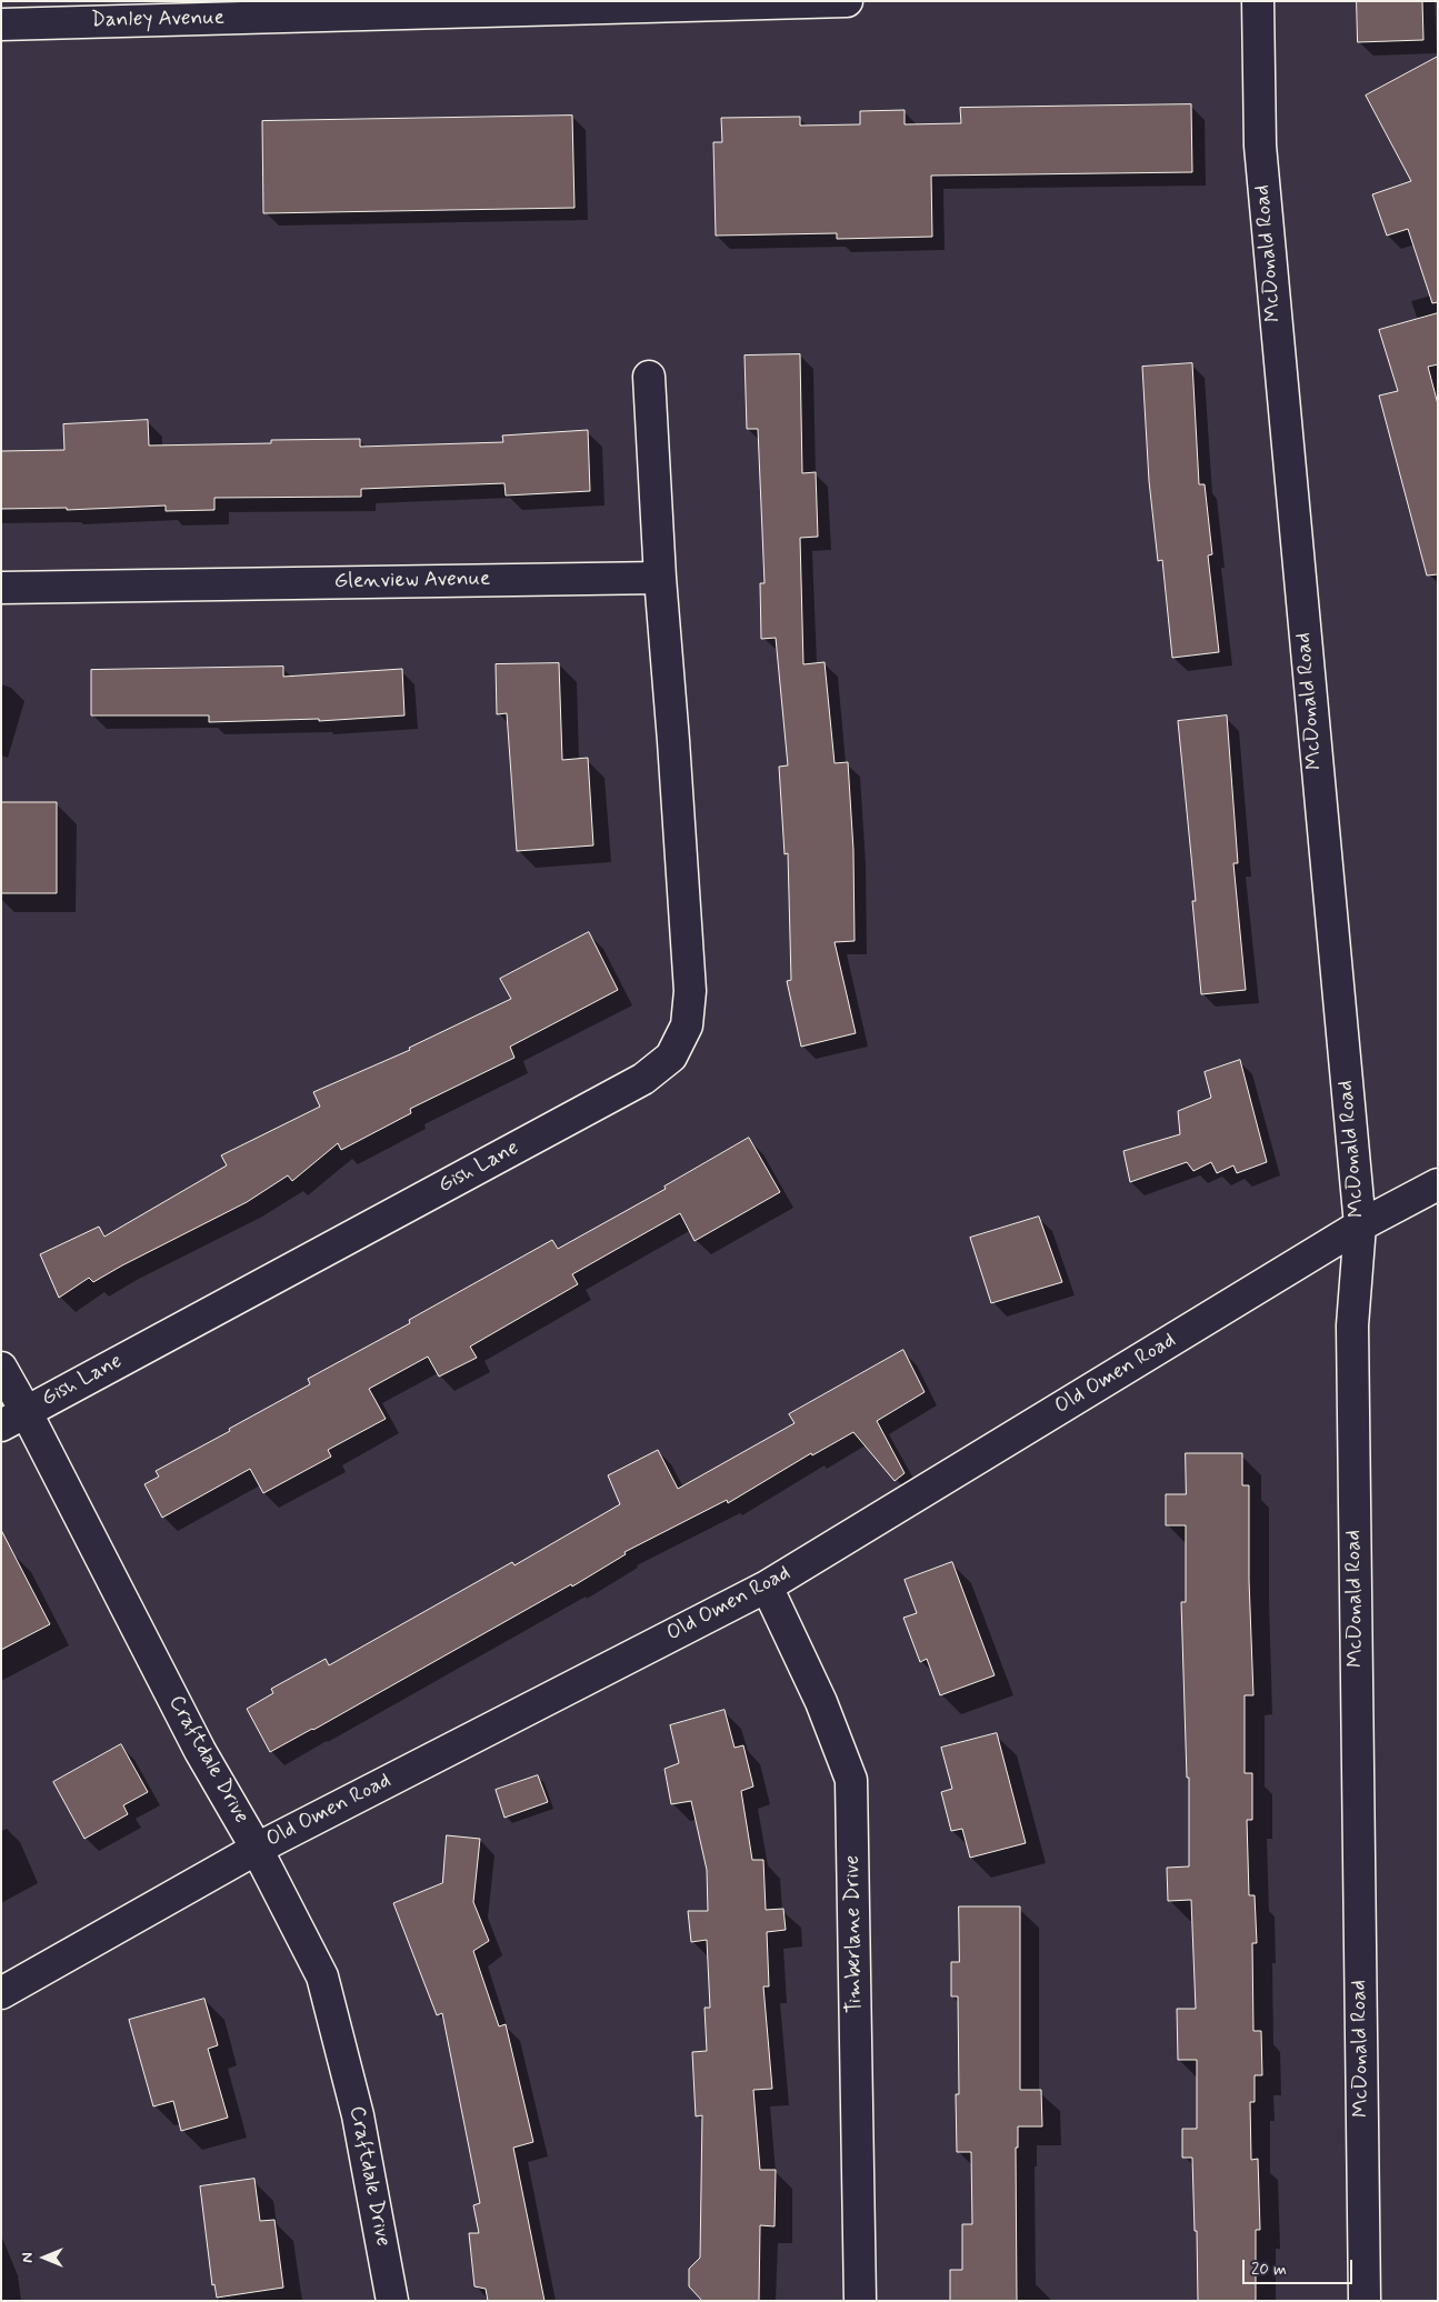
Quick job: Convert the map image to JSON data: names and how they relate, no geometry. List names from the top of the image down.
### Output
{
  "streets": {
    "street": [
      "Danley Avenue",
      "McDonald Road",
      "Glenview Avenue",
      "Gish Lane",
      "Old Omen Road",
      "Craftdale Drive",
      "Timberlane Drive"
    ]
  },
  "crossings": [
    ["McDonald Road", "Old Omen Road"],
    ["Glenview Avenue", "Gish Lane"],
    ["Gish Lane", "Craftdale Drive"],
    ["Old Omen Road", "Craftdale Drive"],
    ["Old Omen Road", "Timberlane Drive"]
  ],
  "scale_bar": "20 m",
  "north": "left"
}
